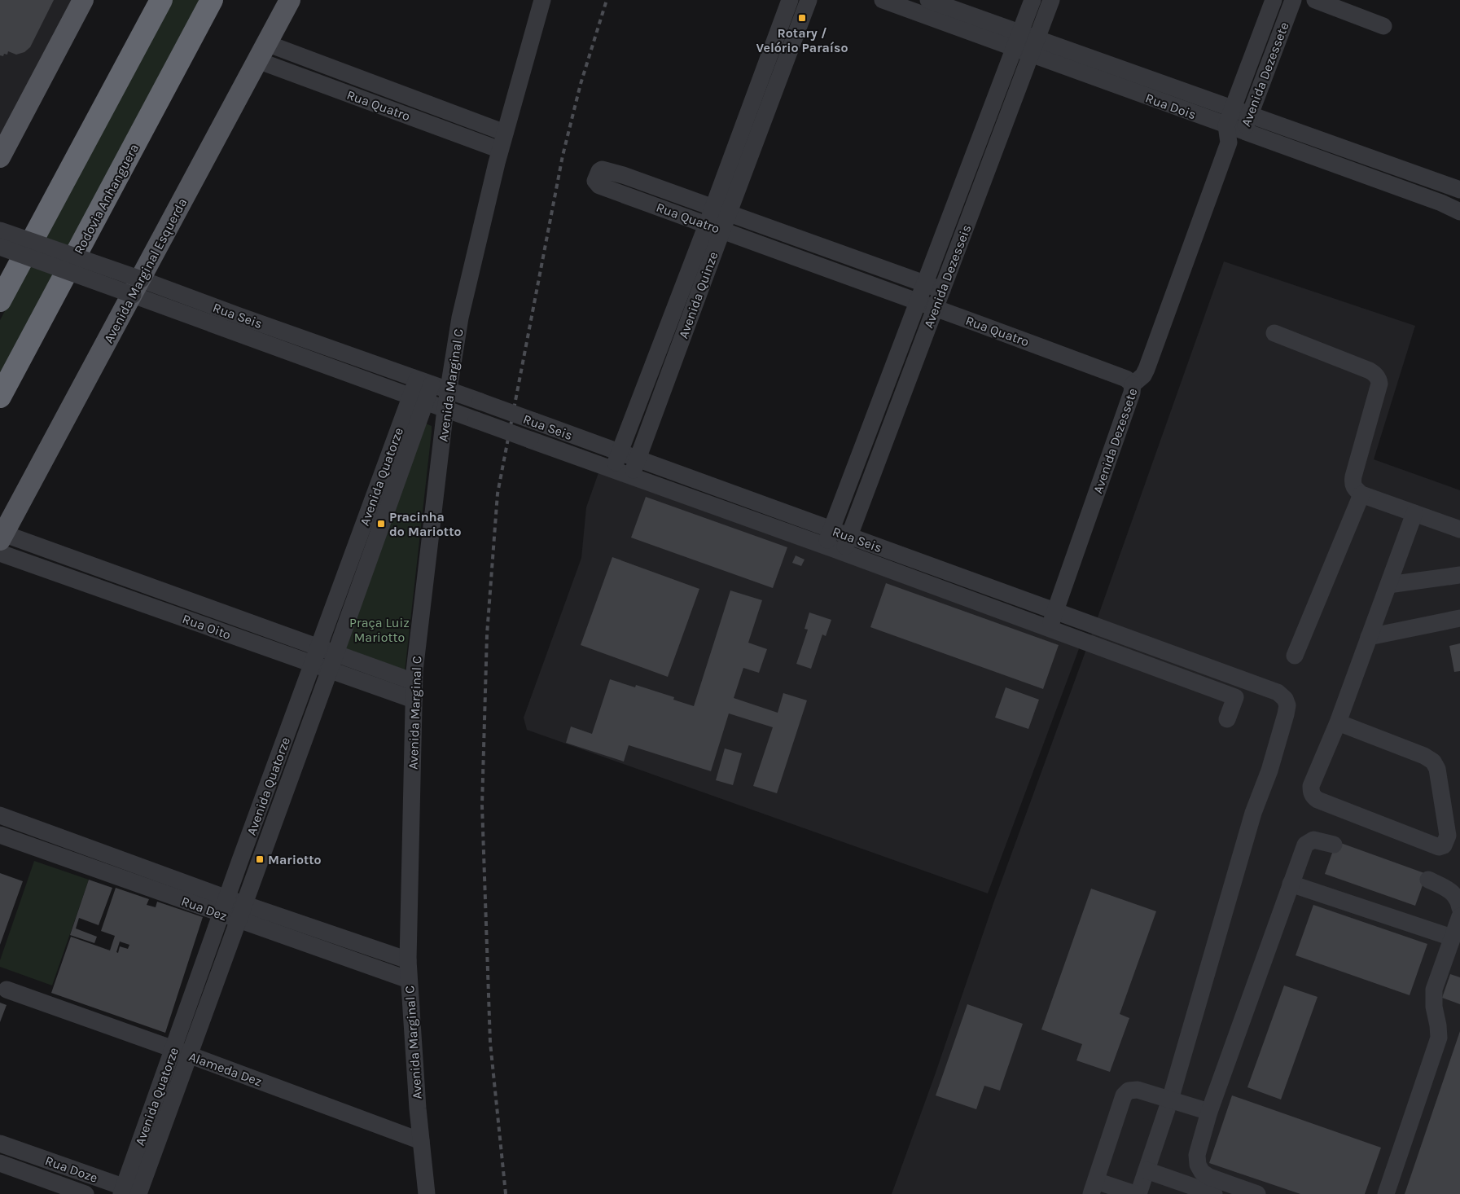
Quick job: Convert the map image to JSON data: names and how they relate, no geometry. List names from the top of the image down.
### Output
{
  "streets": {
    "highway": ["Rodovia Anhanguera"],
    "main road": ["Avenida Marginal Esquerda"],
    "street": [
      "Avenida Dezessete",
      "Rua Quatro",
      "Rua Dois",
      "Avenida Dezesseis",
      "Avenida Quinze",
      "Rua Seis",
      "Avenida Marginal C",
      "Avenida Quatorze",
      "Rua Oito",
      "Rua Dez",
      "Alameda Dez",
      "Rua Doze"
    ]
  },
  "crossings": [
    ["Avenida Dezessete", "Rua Quatro"],
    ["Avenida Dezessete", "Rua Dois"],
    ["Avenida Dezessete", "Rua Seis"],
    ["Rua Quatro", "Avenida Marginal Esquerda"],
    ["Rua Quatro", "Avenida Dezesseis"],
    ["Rua Quatro", "Avenida Quinze"],
    ["Rua Quatro", "Avenida Marginal C"],
    ["Rua Dois", "Avenida Dezesseis"],
    ["Avenida Marginal Esquerda", "Rua Seis"],
    ["Avenida Marginal Esquerda", "Rua Oito"],
    ["Avenida Dezesseis", "Rua Seis"],
    ["Avenida Quinze", "Rua Seis"],
    ["Rua Seis", "Avenida Marginal C"],
    ["Rua Seis", "Avenida Quatorze"],
    ["Avenida Marginal C", "Rua Oito"],
    ["Avenida Marginal C", "Rua Dez"],
    ["Avenida Marginal C", "Alameda Dez"],
    ["Avenida Quatorze", "Rua Oito"],
    ["Avenida Quatorze", "Rua Dez"],
    ["Avenida Quatorze", "Alameda Dez"],
    ["Avenida Quatorze", "Rua Doze"]
  ],
  "parks": ["Praça Luiz Mariotto"],
  "places": {
    "transit": ["Rotary / Velório Paraíso", "Pracinha do Mariotto", "Mariotto"]
  }
}
